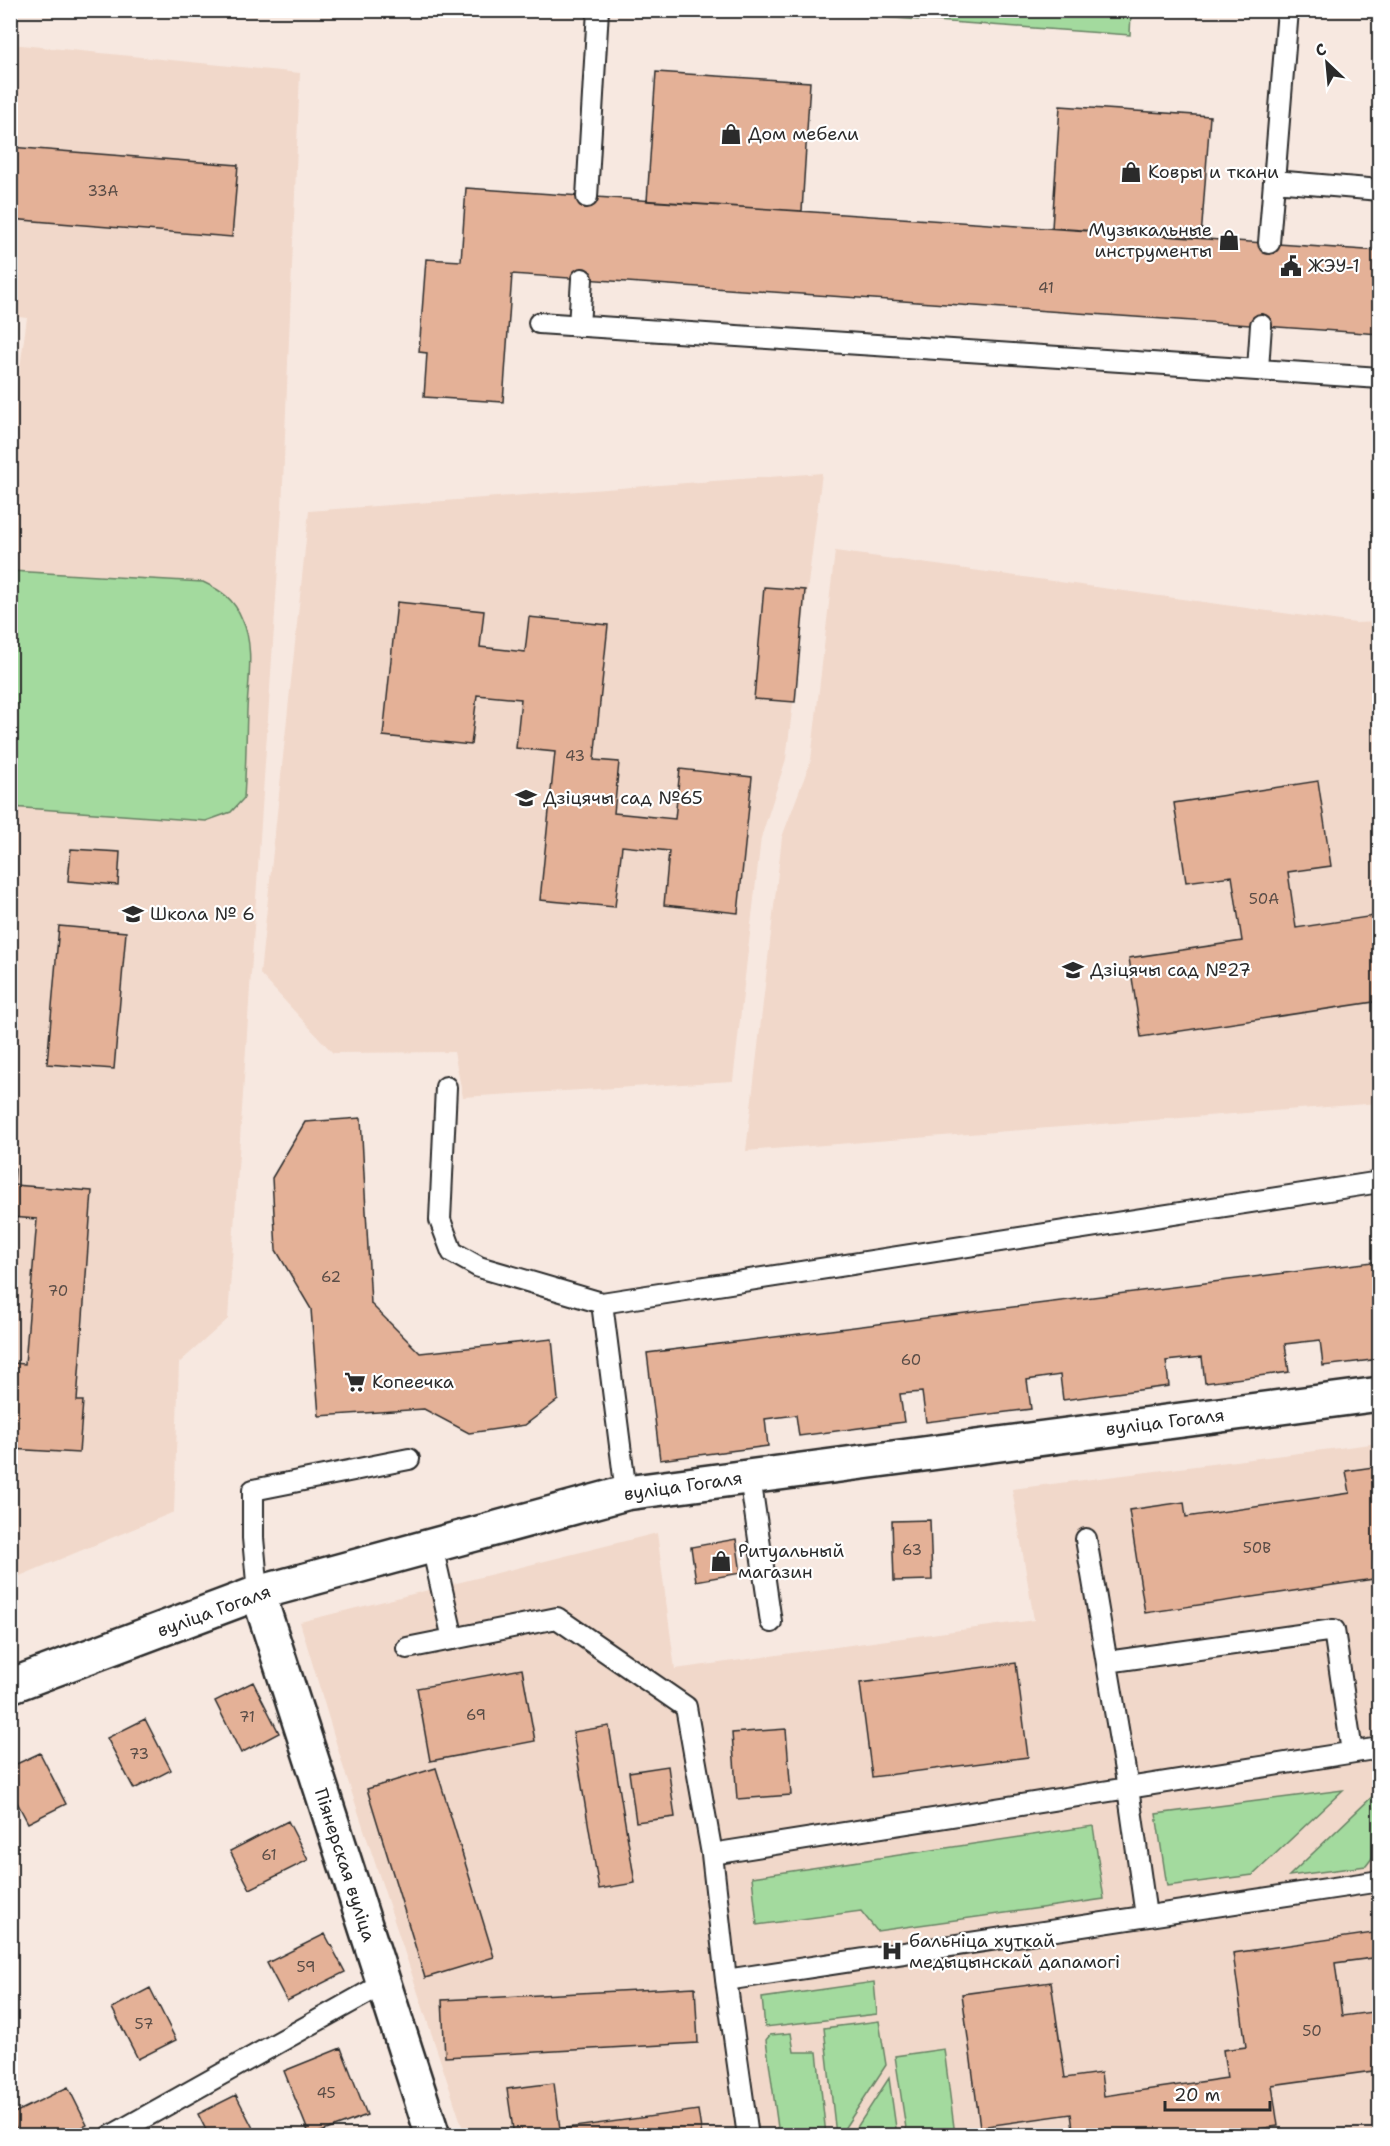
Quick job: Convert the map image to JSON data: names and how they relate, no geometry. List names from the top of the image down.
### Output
{
  "streets": {
    "main road": ["вуліца Гогаля", "Піянерская вуліца"]
  },
  "crossings": [
    ["вуліца Гогаля", "Піянерская вуліца"]
  ],
  "places": {
    "shop": [
      "Дом мебели",
      "Ковры и ткани",
      "Музыкальные инструменты",
      "Ритуальный магазин"
    ],
    "public building": ["ЖЭУ-1"],
    "school or university": ["Дзіцячы сад №65", "Школа № 6", "Дзіцячы сад №27"],
    "supermarket": ["Копеечка"],
    "hospital": ["бальніца хуткай медыцынскай дапамогі"]
  },
  "house_numbers": [
    "33А",
    "41",
    "43",
    "50А",
    "62",
    "70",
    "60",
    "50В",
    "63",
    "69",
    "71",
    "73",
    "61",
    "59",
    "57",
    "50",
    "45"
  ],
  "scale_bar": "20 m",
  "north": "top left"
}
